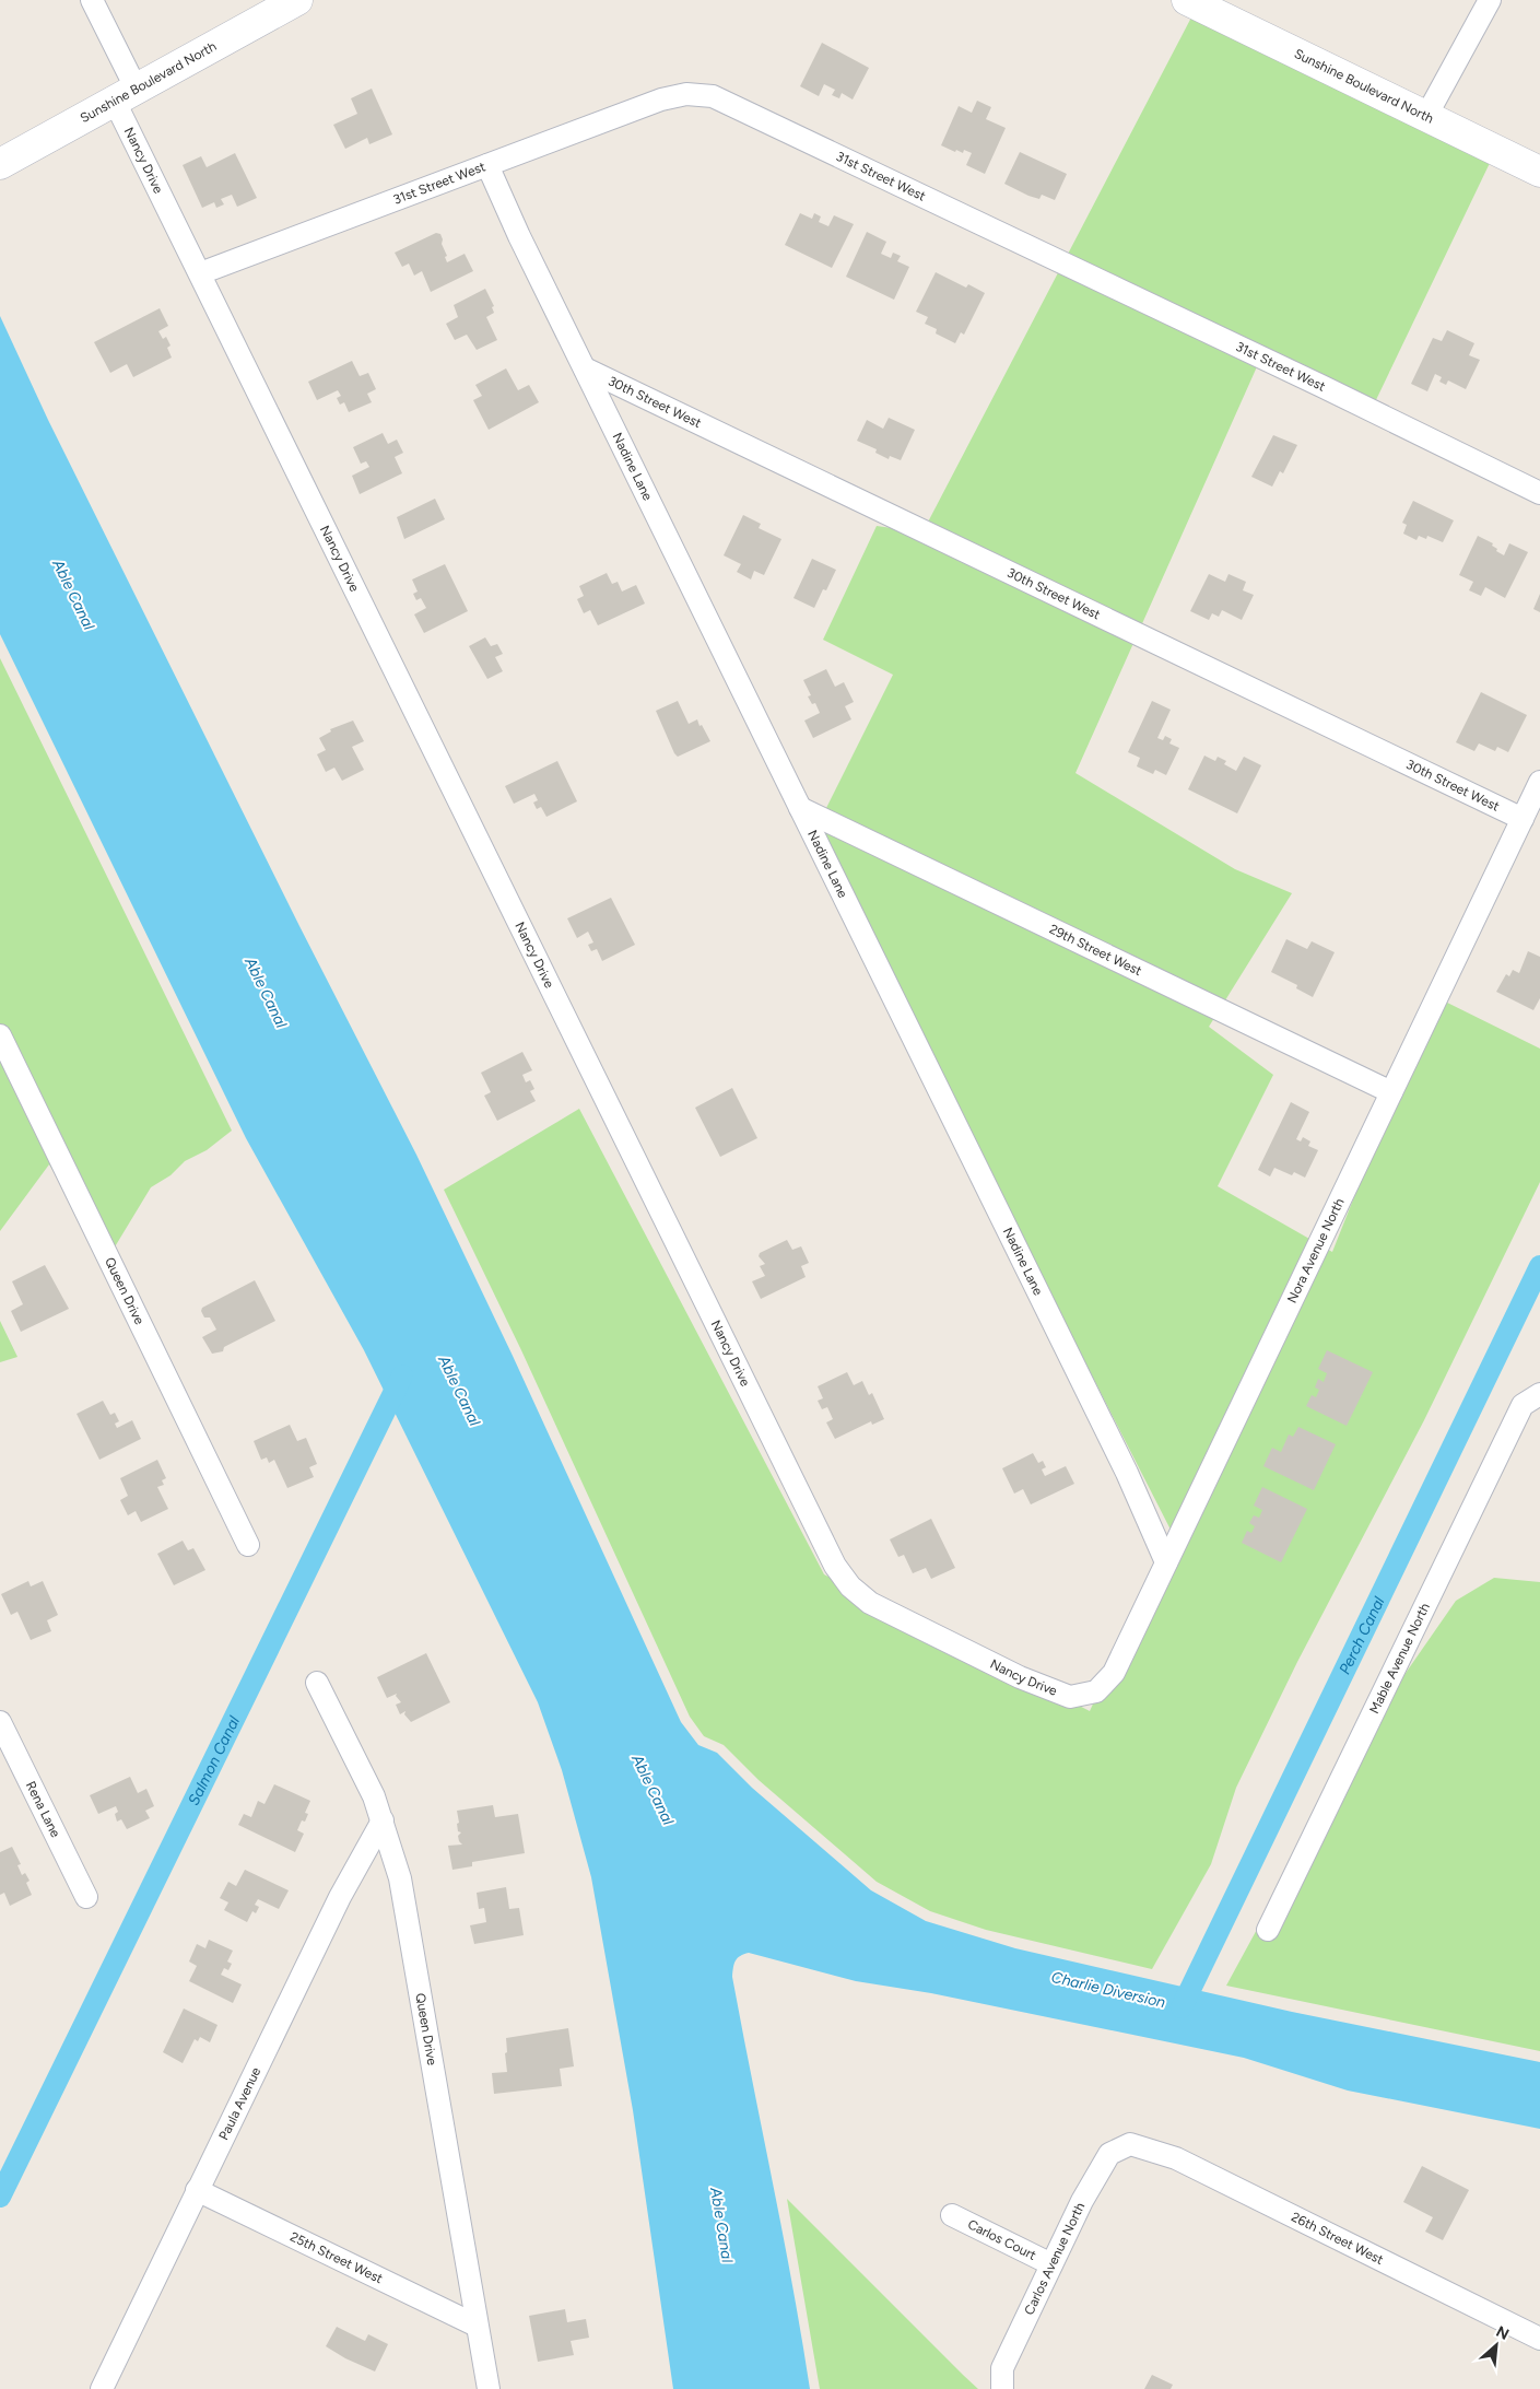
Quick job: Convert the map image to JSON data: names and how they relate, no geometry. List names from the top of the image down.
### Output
{
  "streets": {
    "street": [
      "Sunshine Boulevard North",
      "Nancy Drive",
      "31st Street West",
      "30th Street West",
      "Nadine Lane",
      "29th Street West",
      "Nora Avenue North",
      "Queen Drive",
      "Mable Avenue North",
      "Rena Lane",
      "Paula Avenue",
      "26th Street West",
      "Carlos Court",
      "25th Street West",
      "Carlos Avenue North"
    ]
  },
  "crossings": [
    ["Sunshine Boulevard North", "Nancy Drive"],
    ["Nancy Drive", "31st Street West"],
    ["Nancy Drive", "Nora Avenue North"],
    ["31st Street West", "Nadine Lane"],
    ["30th Street West", "Nadine Lane"],
    ["30th Street West", "Nora Avenue North"],
    ["Nadine Lane", "29th Street West"],
    ["Nadine Lane", "Nora Avenue North"],
    ["29th Street West", "Nora Avenue North"],
    ["Queen Drive", "Paula Avenue"],
    ["Queen Drive", "25th Street West"],
    ["Paula Avenue", "25th Street West"],
    ["26th Street West", "Carlos Avenue North"],
    ["Carlos Court", "Carlos Avenue North"]
  ],
  "water": [
    "Able Canal",
    "Perch Canal",
    "Salmon Canal",
    "Charlie Diversion"
  ],
  "north": "top right"
}
